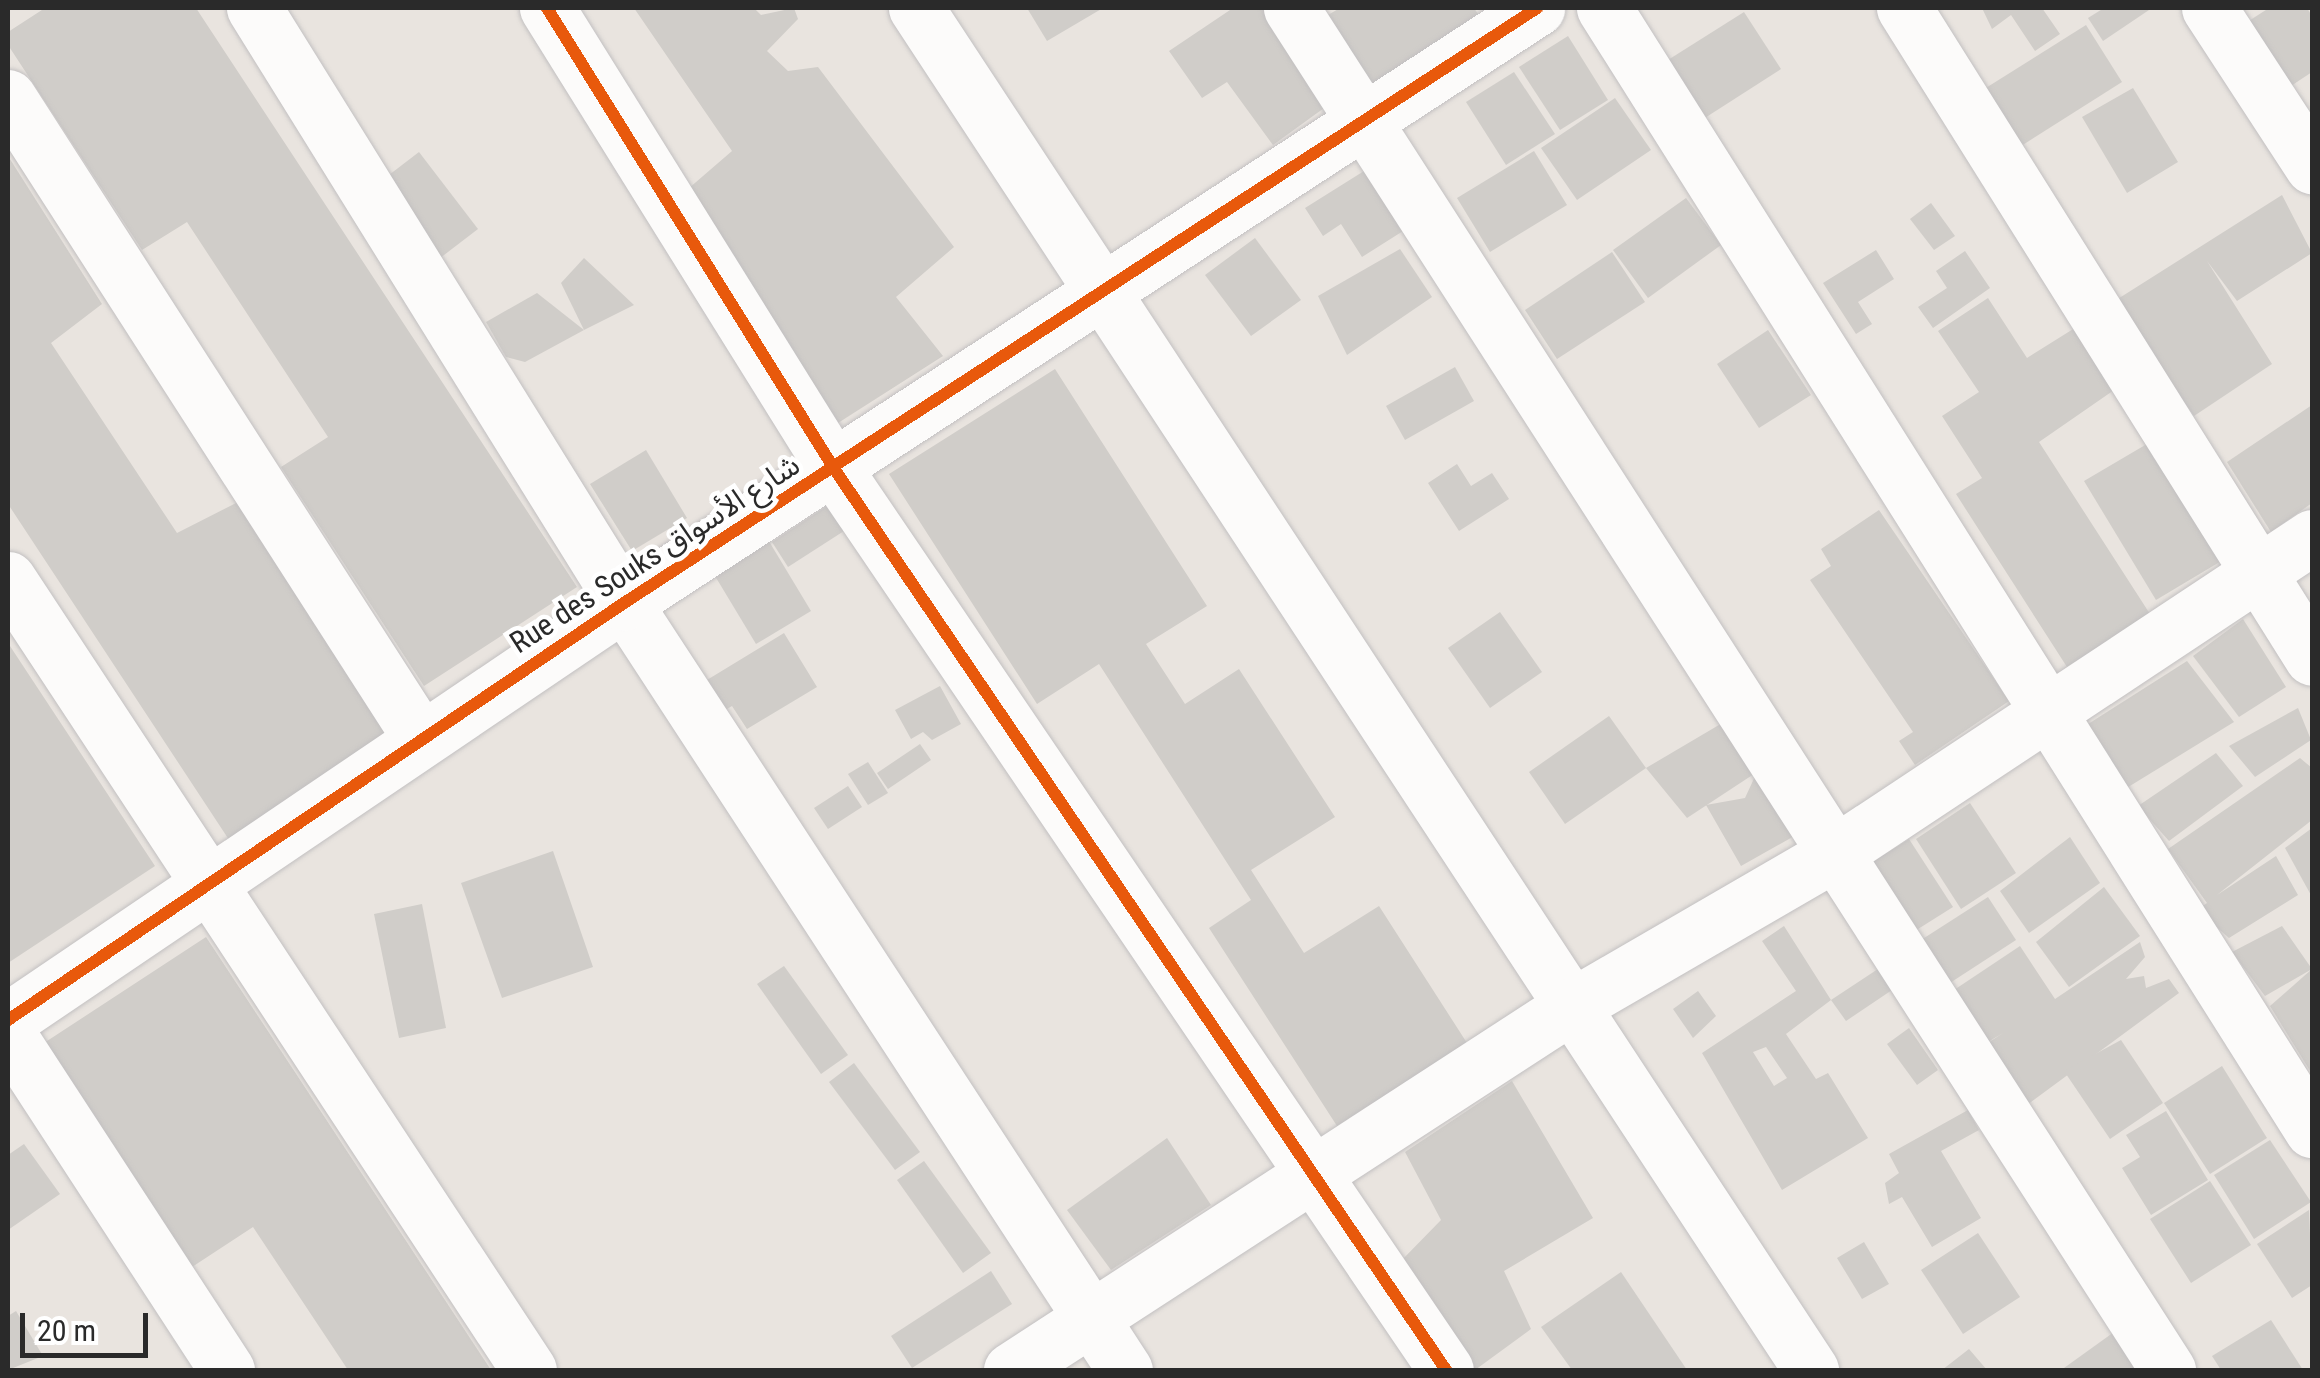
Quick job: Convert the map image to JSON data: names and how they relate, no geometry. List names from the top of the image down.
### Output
{
  "streets": {
    "street": ["Rue des Souks شارع الأسواق"]
  },
  "scale_bar": "20 m"
}
